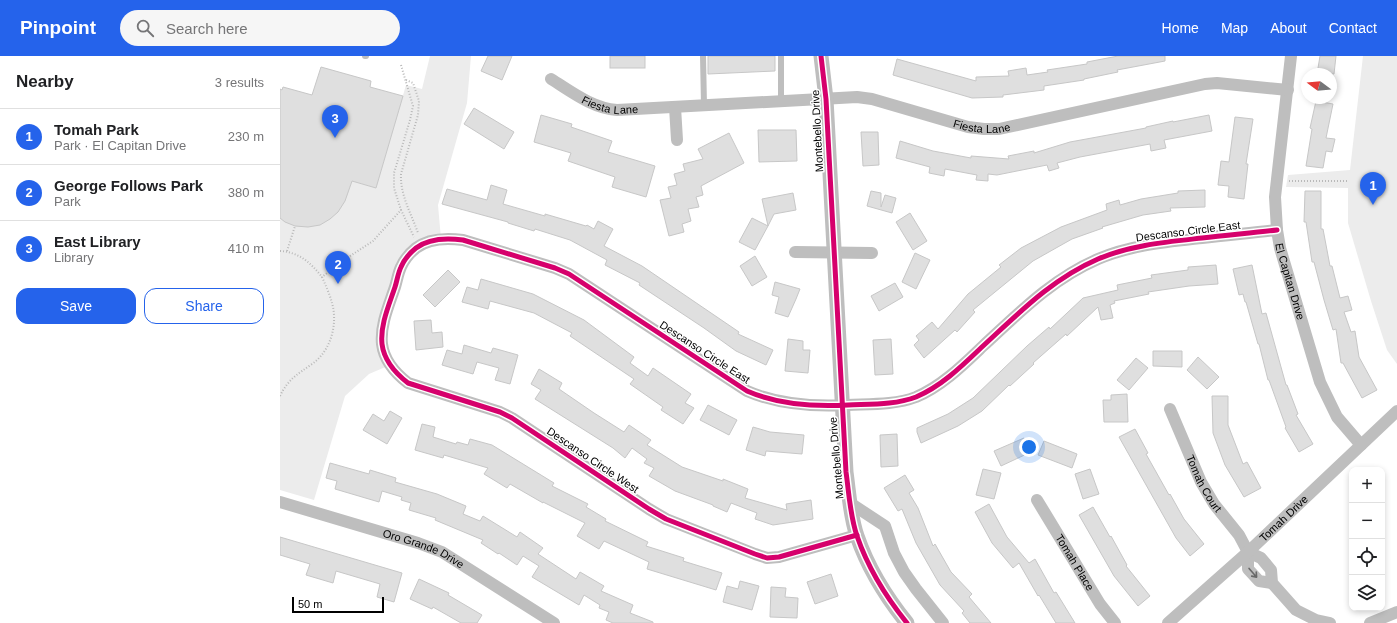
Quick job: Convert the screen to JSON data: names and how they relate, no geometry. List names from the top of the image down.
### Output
{
  "streets": {
    "street": [
      "Fiesta Lane",
      "Montebello Drive",
      "Descanso Circle East",
      "El Capitan Drive",
      "Descanso Circle West",
      "Tomah Court",
      "Tomah Drive",
      "Oro Grande Drive",
      "Tomah Place"
    ]
  },
  "crossings": [
    ["Fiesta Lane", "Montebello Drive"],
    ["Fiesta Lane", "El Capitan Drive"],
    ["Montebello Drive", "Descanso Circle East"],
    ["Montebello Drive", "Descanso Circle West"],
    ["Descanso Circle East", "El Capitan Drive"],
    ["Descanso Circle East", "Descanso Circle West"],
    ["El Capitan Drive", "Tomah Drive"],
    ["Tomah Court", "Tomah Drive"]
  ],
  "scale_bar": "50 m",
  "north": "left",
  "page": {
    "header": "Pinpoint",
    "search": "Search here",
    "nav": [
      "Home",
      "Map",
      "About",
      "Contact"
    ],
    "heading": ["Nearby", "3 results"],
    "pins": ["3", "1", "2"],
    "list": [
      {
        "mark": "1",
        "name": "Tomah Park",
        "note": "Park · El Capitan Drive",
        "value": "230 m"
      },
      {
        "mark": "2",
        "name": "George Follows Park",
        "note": "Park",
        "value": "380 m"
      },
      {
        "mark": "3",
        "name": "East Library",
        "note": "Library",
        "value": "410 m"
      }
    ],
    "buttons": ["Save", "Share"],
    "map_buttons": ["+", "−"],
    "scale": "50 m"
  }
}
